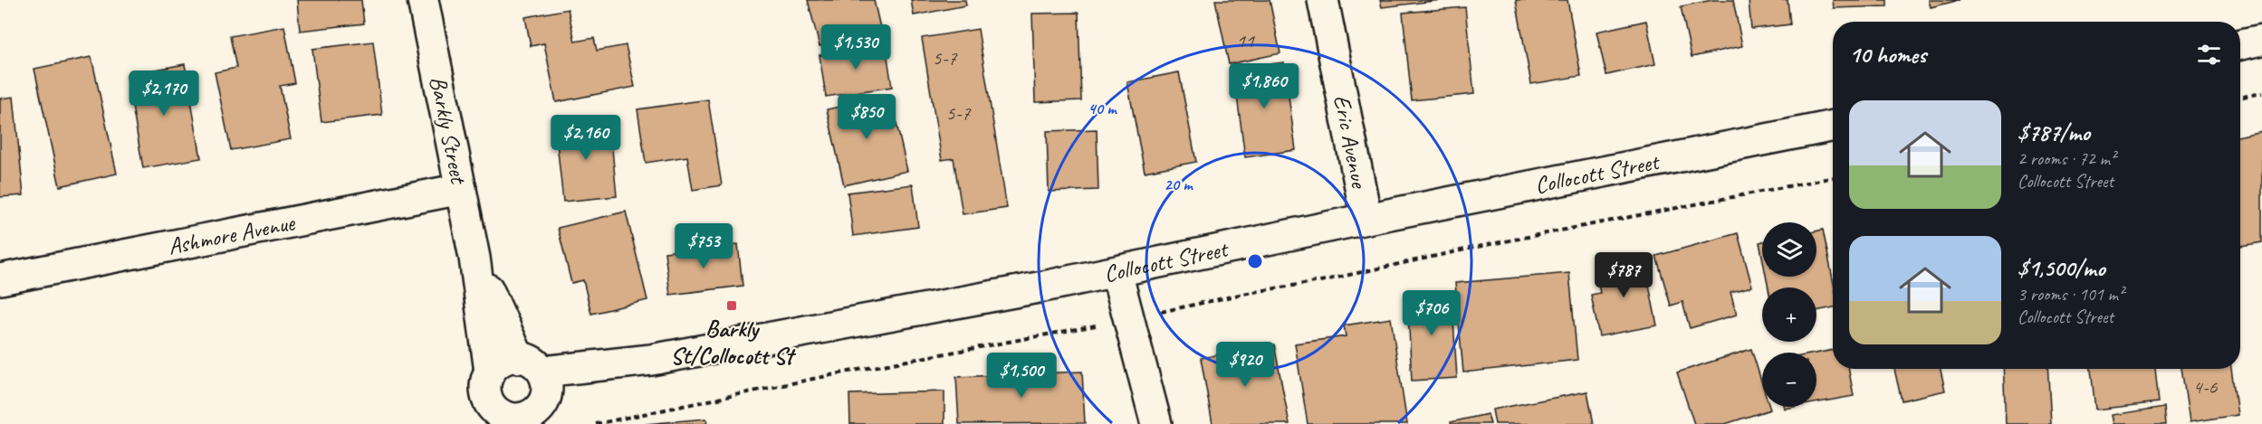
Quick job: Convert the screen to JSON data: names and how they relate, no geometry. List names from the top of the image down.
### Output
{
  "streets": {
    "street": [
      "Barkly Street",
      "Eric Avenue",
      "Collocott Street",
      "Ashmore Avenue"
    ]
  },
  "crossings": [
    ["Barkly Street", "Collocott Street"],
    ["Barkly Street", "Ashmore Avenue"],
    ["Eric Avenue", "Collocott Street"]
  ],
  "places": {
    "transit": ["Barkly St/Collocott St"]
  },
  "house_numbers": [
    "11",
    "5-7",
    "5-7",
    "4-6"
  ],
  "page": {
    "heading": "10 homes",
    "price": [
      "$1,530",
      "$1,860",
      "$2,170",
      "$850",
      "$2,160",
      "$753",
      "$787",
      "$706",
      "$920",
      "$1,500"
    ],
    "list": [
      {
        "name": "$787/mo",
        "note": "2 rooms · 72 m² · Collocott Street"
      },
      {
        "name": "$1,500/mo",
        "note": "3 rooms · 101 m² · Collocott Street"
      }
    ],
    "map_buttons": ["+", "−"]
  },
  "rings": ["40 m", "20 m"]
}
